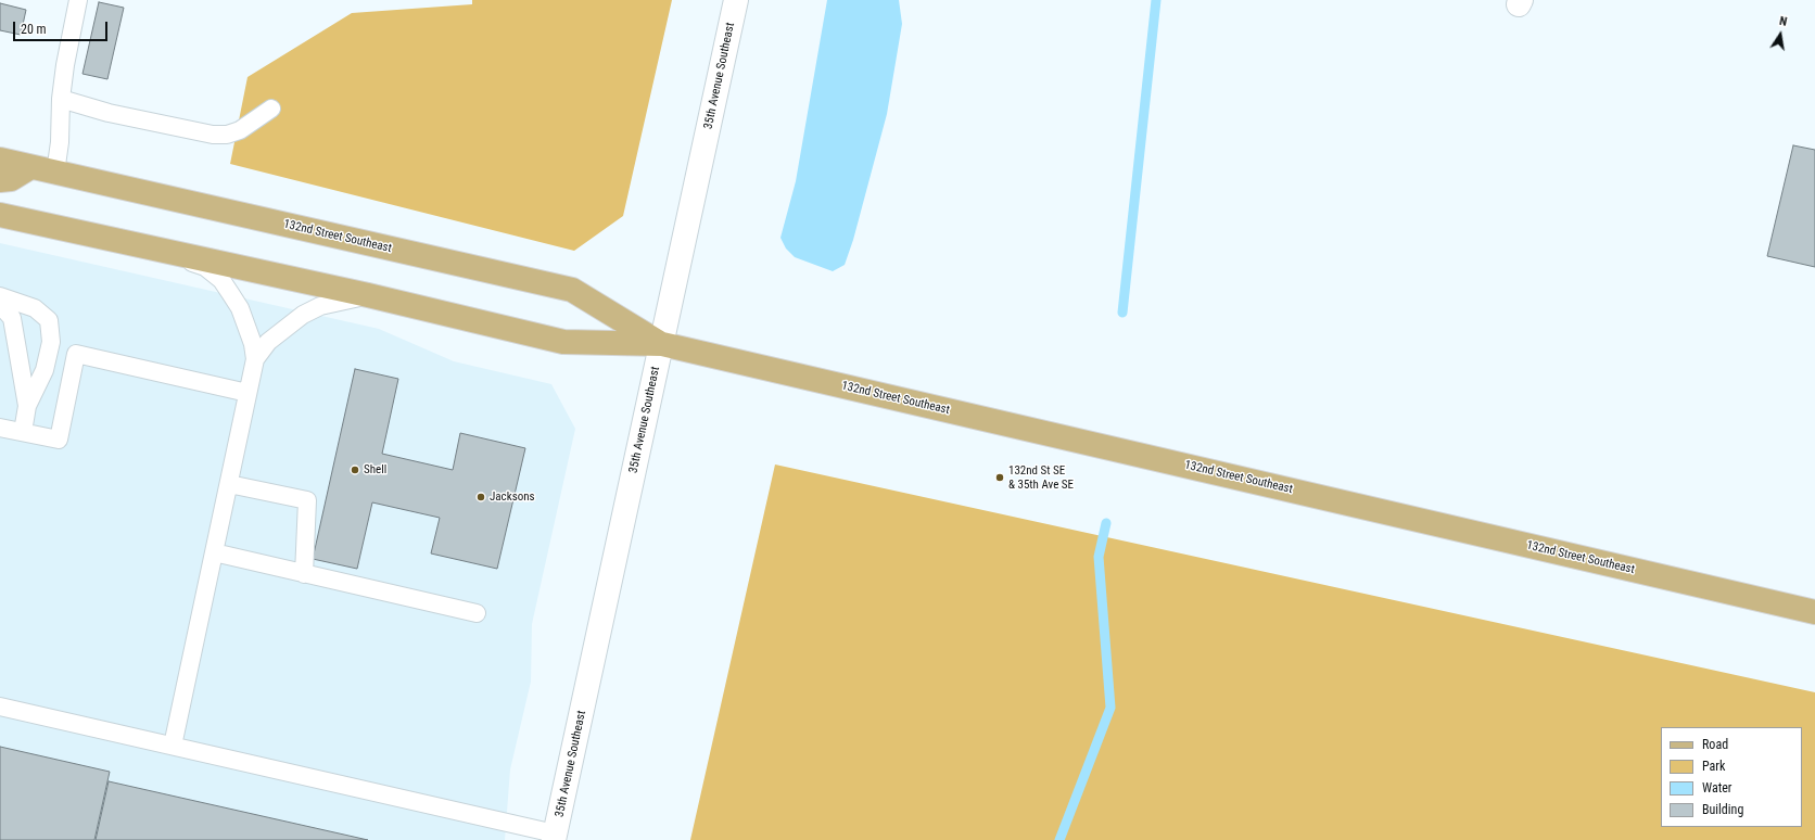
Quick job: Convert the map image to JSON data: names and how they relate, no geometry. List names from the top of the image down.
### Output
{
  "streets": {
    "main road": ["132nd Street Southeast"],
    "street": ["35th Avenue Southeast"]
  },
  "crossings": [
    ["35th Avenue Southeast", "132nd Street Southeast"]
  ],
  "places": ["Shell", "132nd St SE & 35th Ave SE", "Jacksons"],
  "legend": [
    "Road",
    "Park",
    "Water",
    "Building"
  ],
  "scale_bar": "20 m",
  "north": "top"
}
